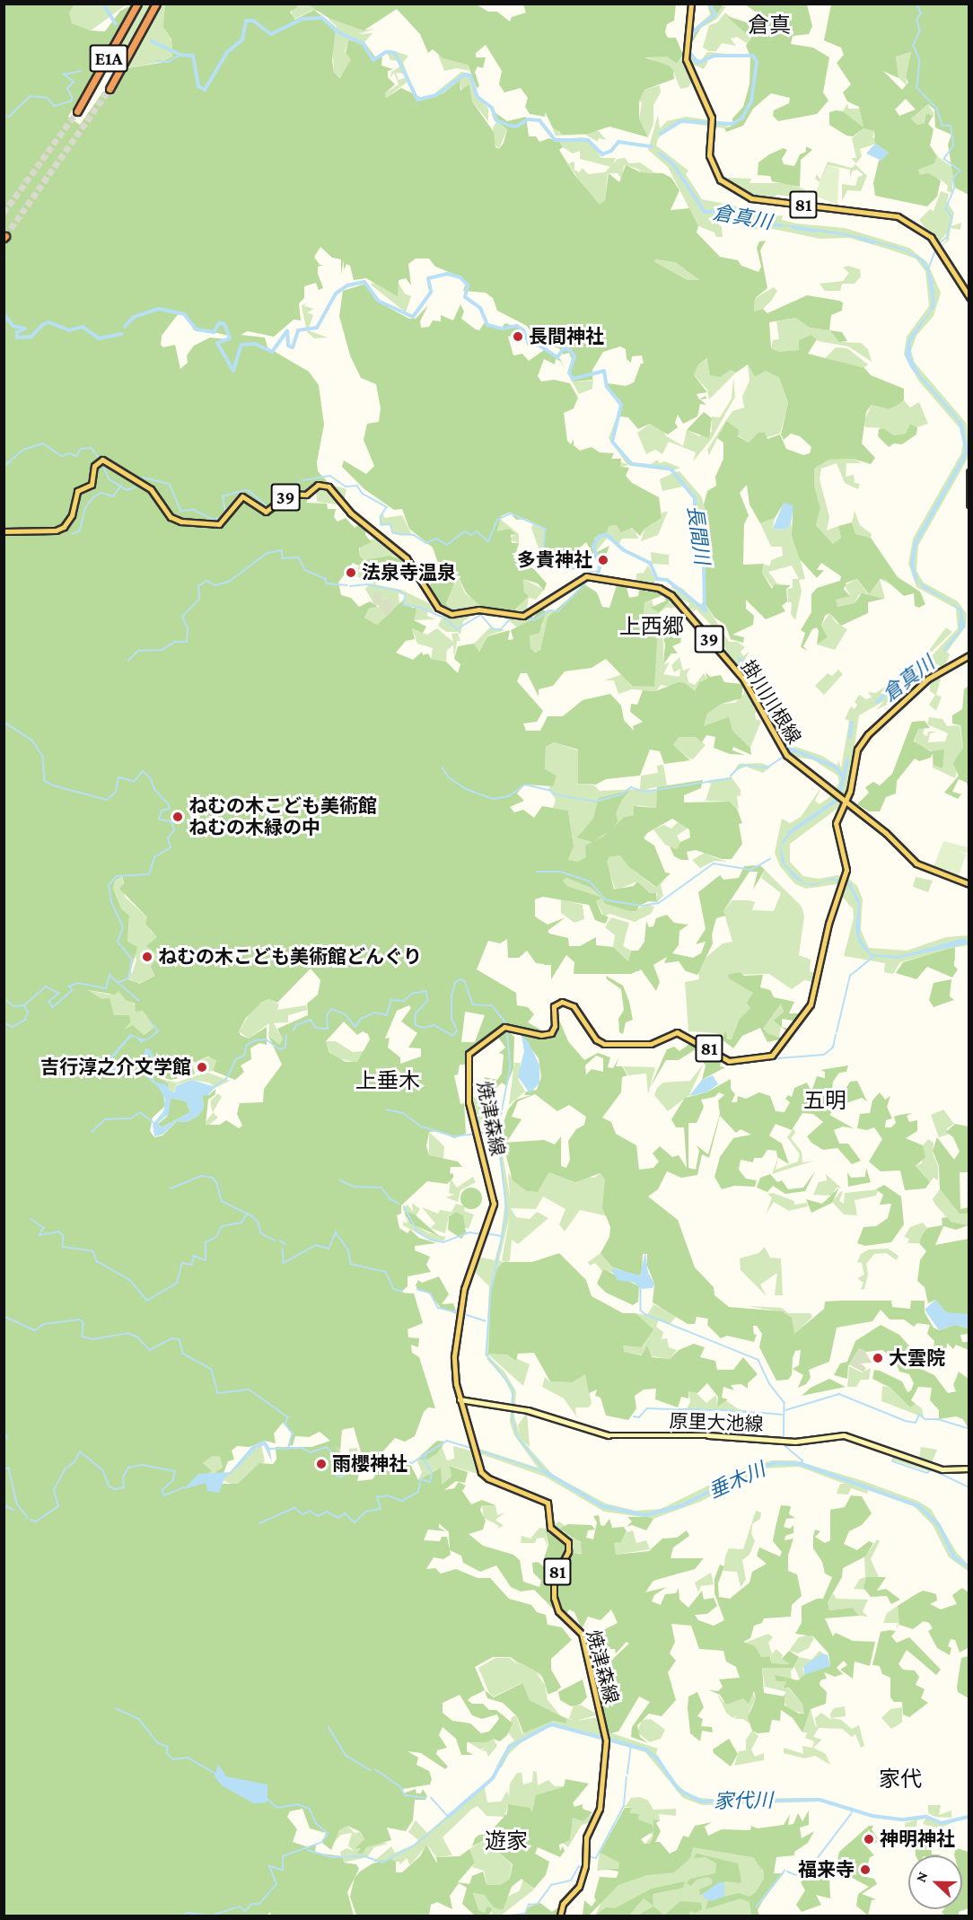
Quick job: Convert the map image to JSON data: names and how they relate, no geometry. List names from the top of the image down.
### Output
{
  "streets": {
    "highway": ["E1A"],
    "main road": [
      "81",
      "39",
      "掛川川根線",
      "焼津森線",
      "原里大池線"
    ]
  },
  "crossings": [
    ["掛川川根線", "焼津森線"],
    ["焼津森線", "原里大池線"]
  ],
  "districts": [
    "倉真",
    "上西郷",
    "上垂木",
    "五明",
    "家代",
    "遊家"
  ],
  "water": [
    "倉真川",
    "長間川",
    "垂木川",
    "家代川"
  ],
  "places": [
    "長間神社",
    "多貴神社",
    "法泉寺温泉",
    "ねむの木こども美術館 ねむの木緑の中",
    "ねむの木こども美術館どんぐり",
    "吉行淳之介文学館",
    "大雲院",
    "雨櫻神社",
    "神明神社",
    "福来寺"
  ],
  "north": "left"
}
